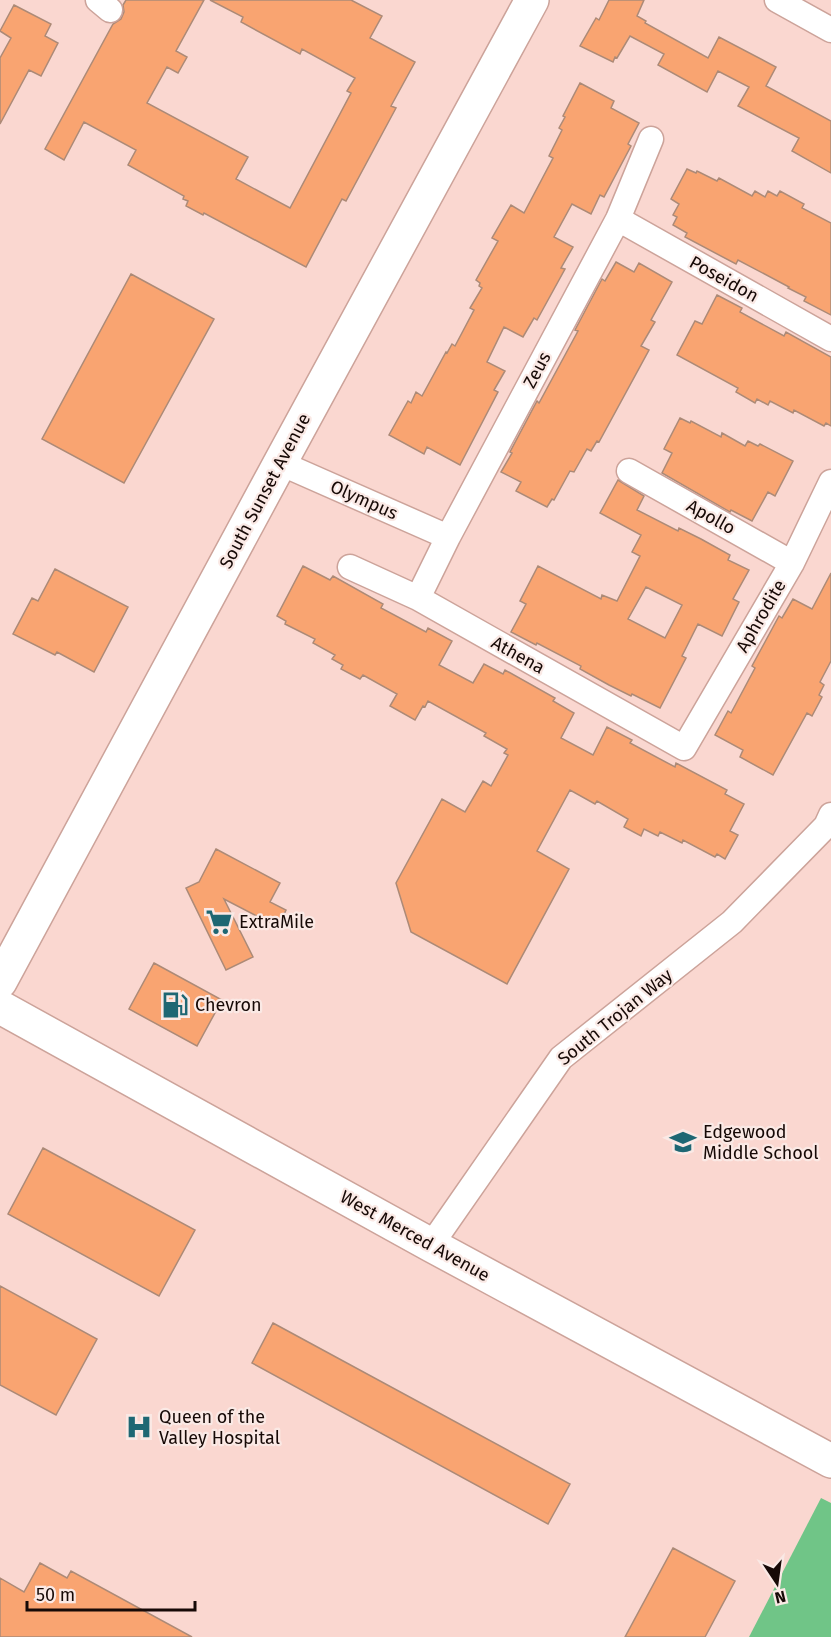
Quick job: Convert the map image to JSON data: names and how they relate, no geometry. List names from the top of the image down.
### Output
{
  "streets": {
    "main road": ["South Sunset Avenue", "West Merced Avenue"],
    "street": [
      "Poseidon",
      "Zeus",
      "Olympus",
      "Apollo",
      "Aphrodite",
      "Athena",
      "South Trojan Way"
    ]
  },
  "crossings": [
    ["Poseidon", "Zeus"],
    ["Zeus", "Olympus"],
    ["Zeus", "Athena"],
    ["South Sunset Avenue", "Olympus"],
    ["Apollo", "Aphrodite"],
    ["Aphrodite", "Athena"],
    ["South Trojan Way", "West Merced Avenue"]
  ],
  "places": {
    "supermarket": ["ExtraMile"],
    "fuel station": ["Chevron"],
    "school or university": ["Edgewood Middle School"],
    "hospital": ["Queen of the Valley Hospital"]
  },
  "scale_bar": "50 m",
  "north": "bottom"
}
